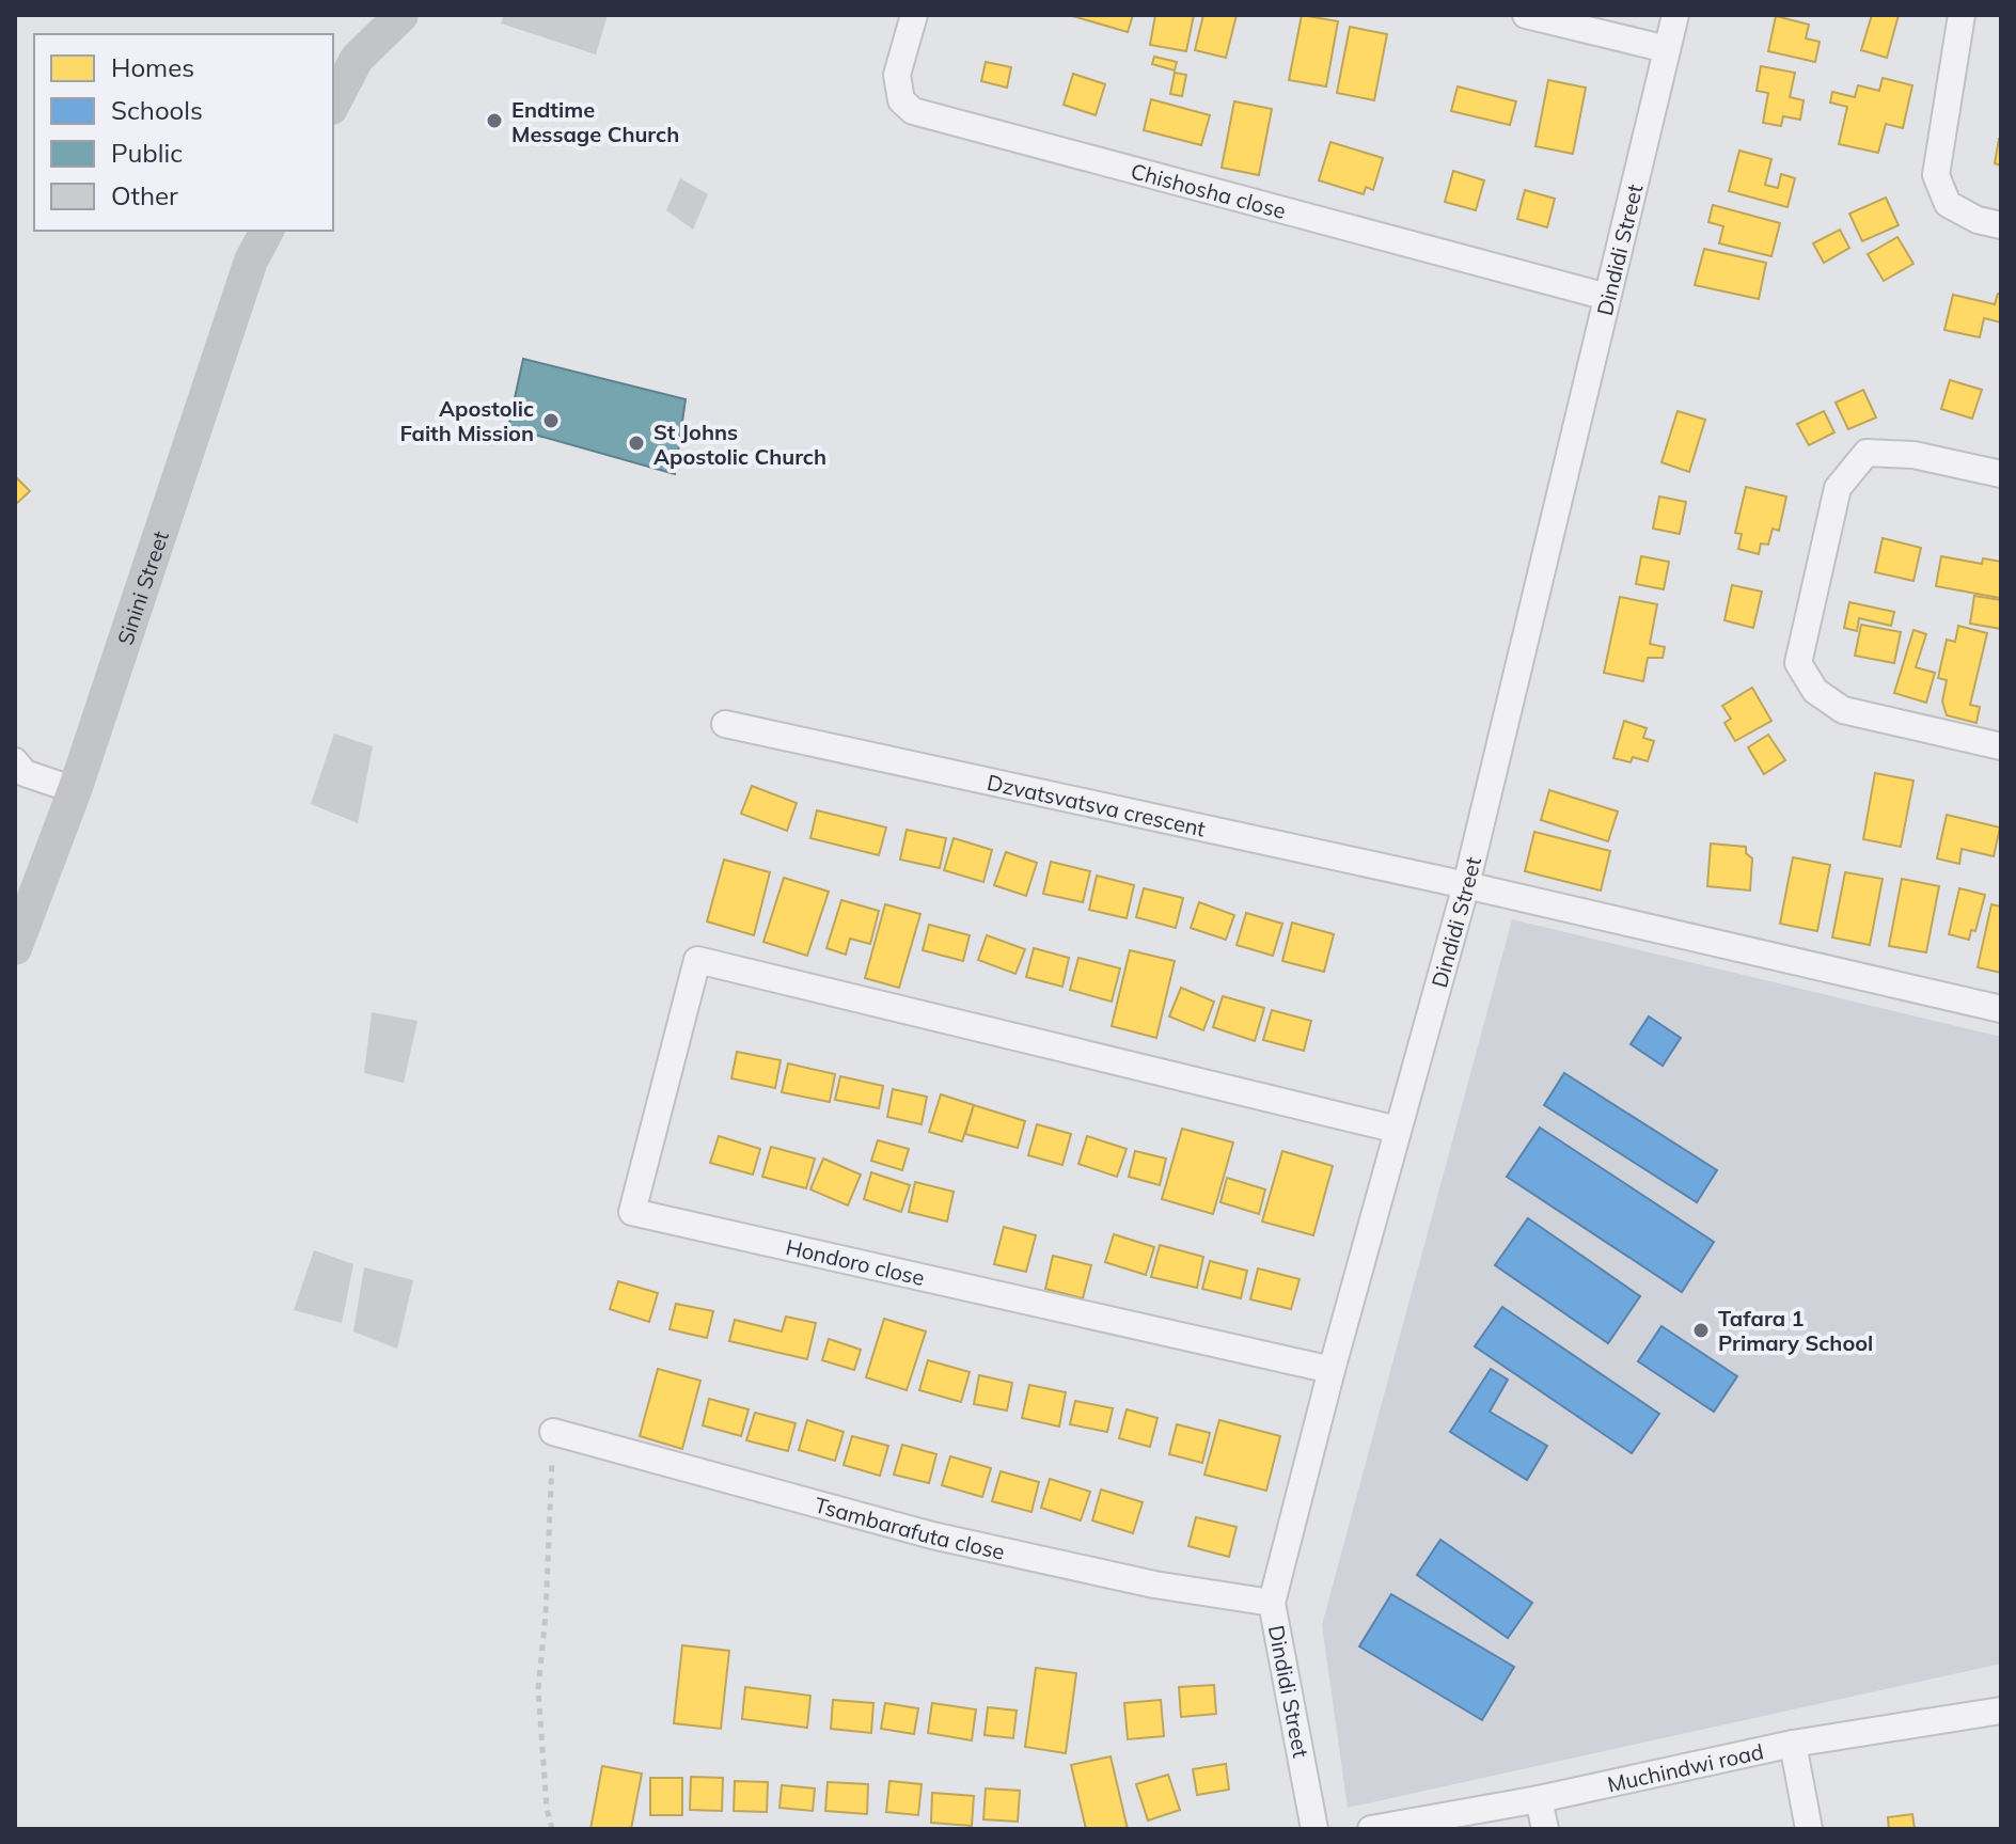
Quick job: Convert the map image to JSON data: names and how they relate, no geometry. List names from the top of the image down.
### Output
{
  "streets": {
    "street": [
      "Chishosha close",
      "Dindidi Street",
      "Sinini Street",
      "Dzvatsvatsva crescent",
      "Hondoro close",
      "Tsambarafuta close",
      "Muchindwi road"
    ]
  },
  "crossings": [
    ["Chishosha close", "Dindidi Street"],
    ["Dindidi Street", "Dzvatsvatsva crescent"],
    ["Dindidi Street", "Hondoro close"],
    ["Dindidi Street", "Tsambarafuta close"]
  ],
  "places": [
    "Endtime Message Church",
    "Apostolic Faith Mission",
    "St Johns Apostolic Church",
    "Tafara 1 Primary School"
  ],
  "legend": [
    "Homes",
    "Schools",
    "Public",
    "Other"
  ]
}
